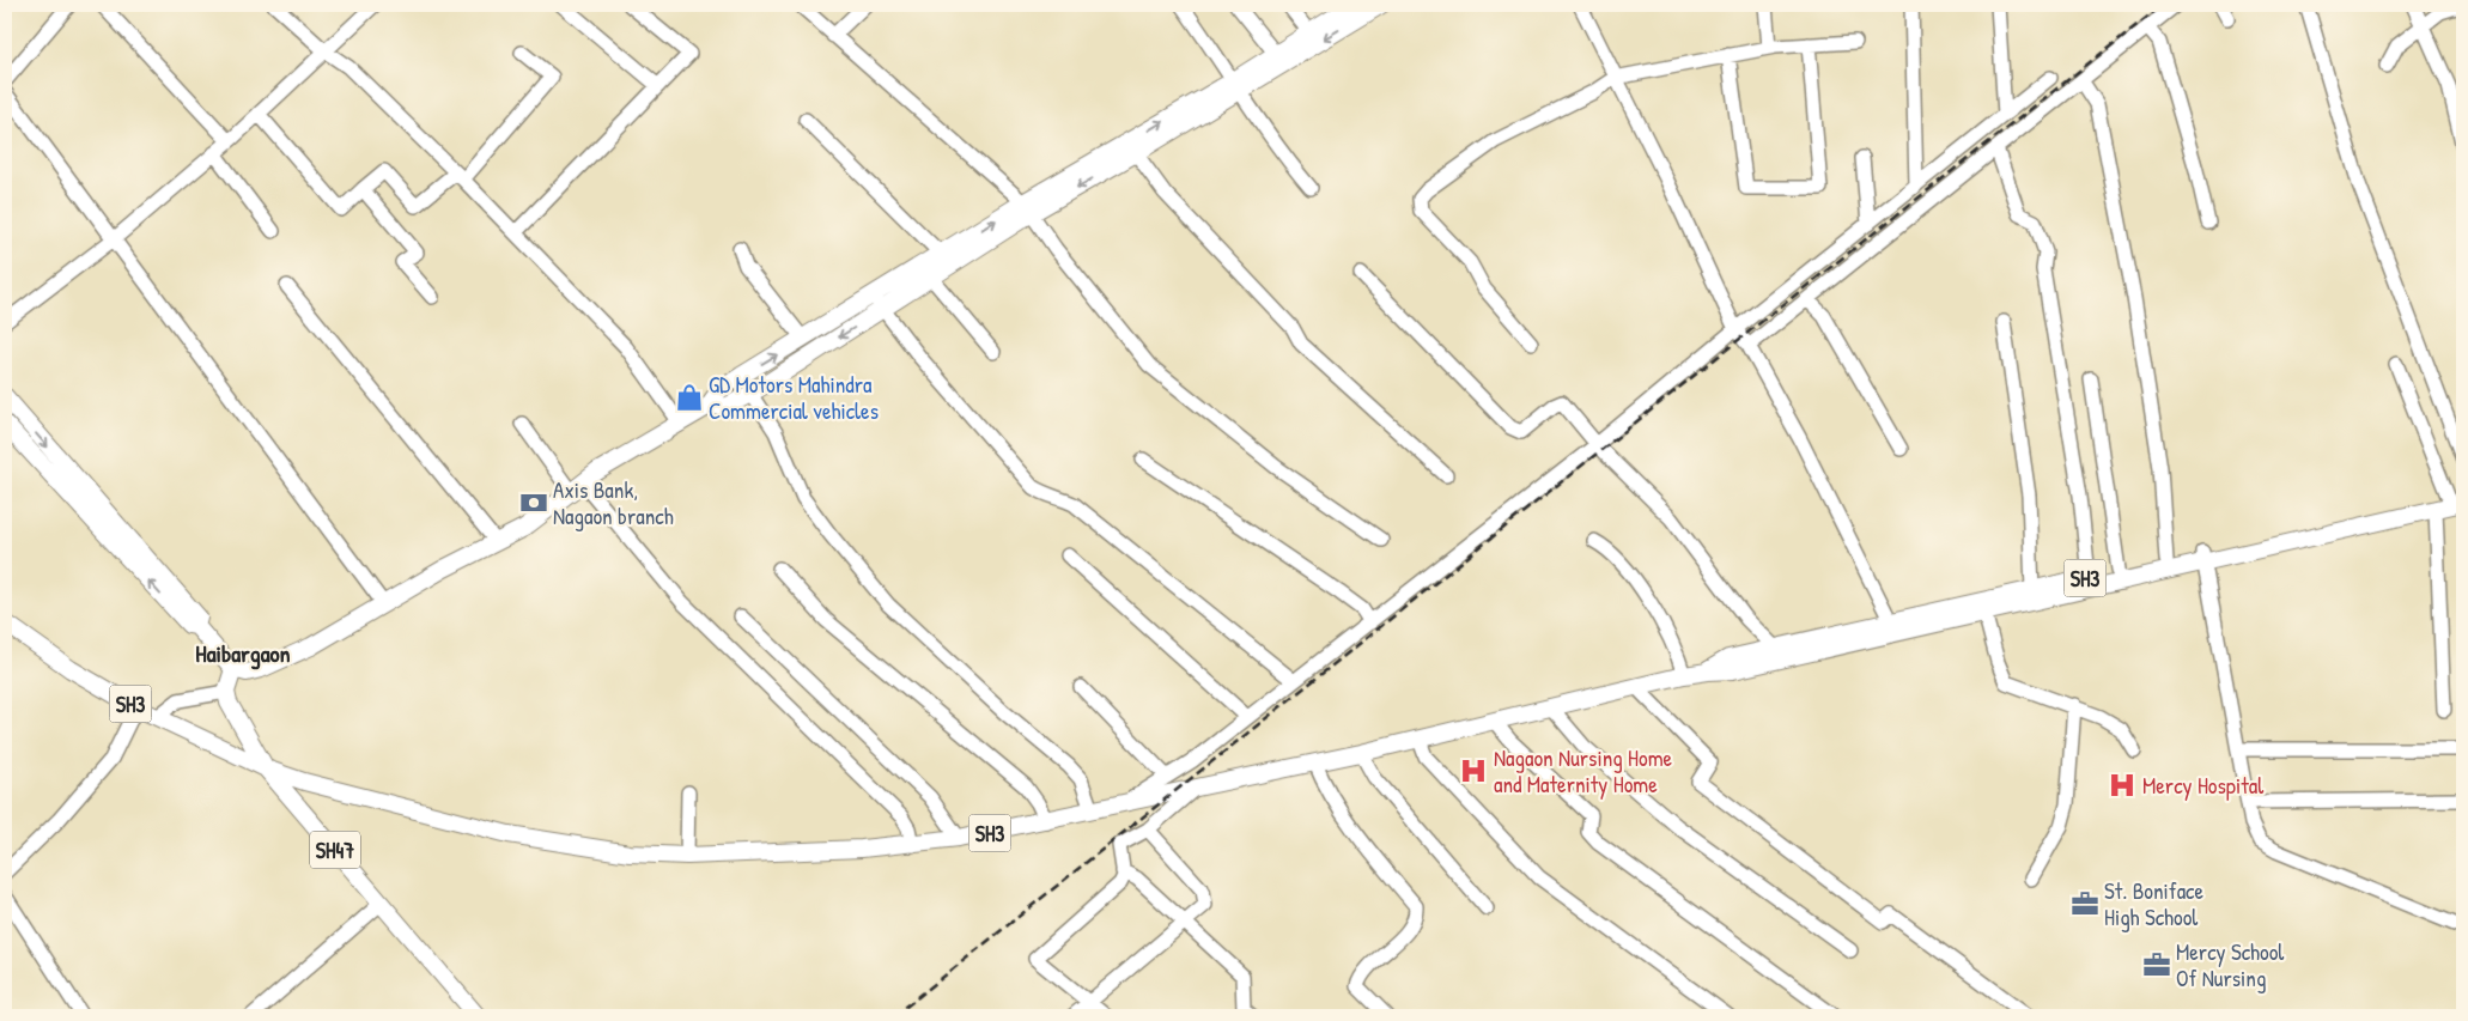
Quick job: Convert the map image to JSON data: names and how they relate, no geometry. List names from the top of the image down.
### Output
{
  "streets": {
    "main road": ["SH3", "SH47"]
  },
  "crossings": [
    ["SH3", "SH47"]
  ],
  "districts": ["Haibargaon"],
  "places": {
    "shop": ["GD Motors Mahindra Commercial vehicles"],
    "bank": ["Axis Bank, Nagaon branch"],
    "hospital": ["Nagaon Nursing Home and Maternity Home", "Mercy Hospital"],
    "office": ["St. Boniface High School", "Mercy School Of Nursing"]
  }
}
